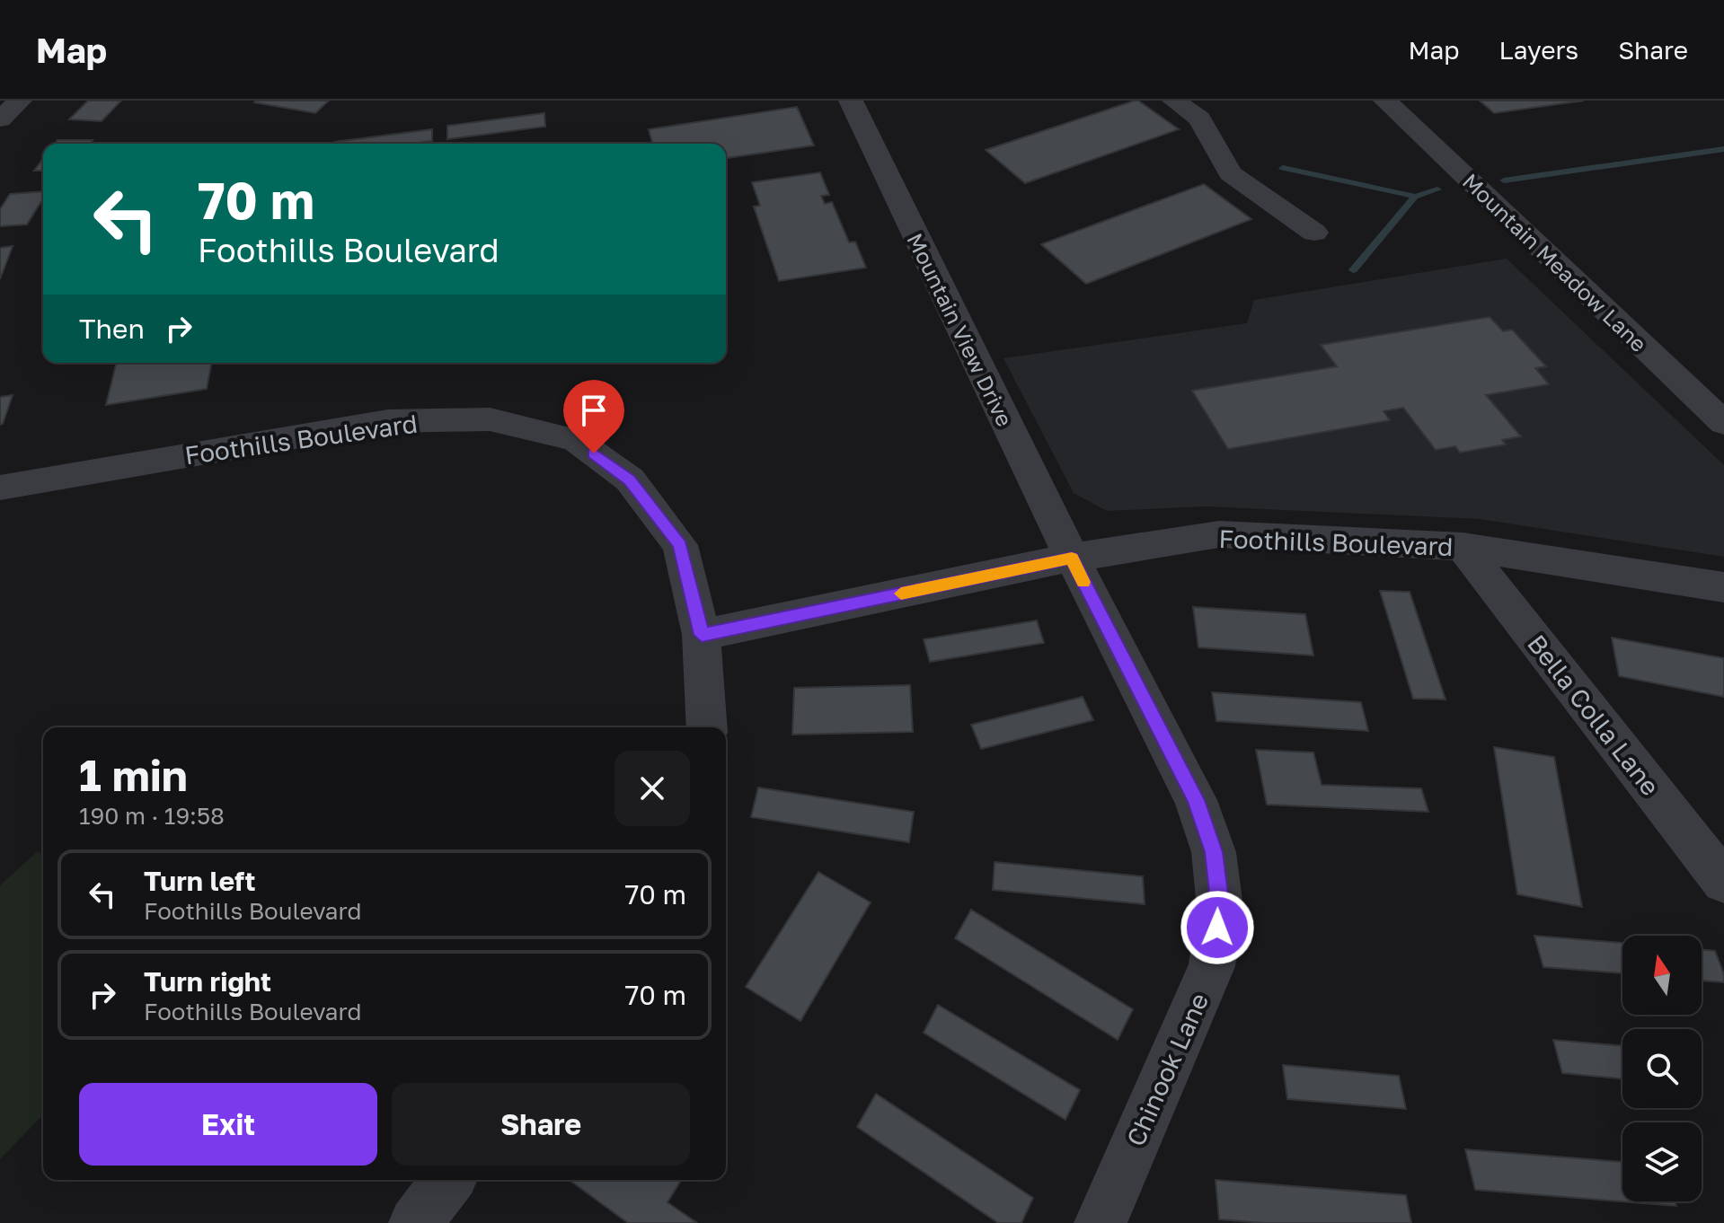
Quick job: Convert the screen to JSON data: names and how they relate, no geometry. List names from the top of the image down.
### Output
{
  "streets": {
    "street": [
      "Mountain Meadow Lane",
      "Mountain View Drive",
      "Foothills Boulevard",
      "Bella Colla Lane",
      "Chinook Lane"
    ]
  },
  "crossings": [
    ["Mountain View Drive", "Foothills Boulevard"],
    ["Mountain View Drive", "Chinook Lane"],
    ["Foothills Boulevard", "Bella Colla Lane"],
    ["Foothills Boulevard", "Chinook Lane"]
  ],
  "north": "top",
  "page": {
    "header": "Map",
    "nav": ["Map", "Layers", "Share"],
    "turn": ["70 m", "Foothills Boulevard"],
    "then": "Then",
    "heading": ["1 min", "190 m · 19:58"],
    "list": [
      {
        "name": "Turn left",
        "note": "Foothills Boulevard",
        "value": "70 m"
      },
      {
        "name": "Turn right",
        "note": "Foothills Boulevard",
        "value": "70 m"
      }
    ],
    "buttons": ["Exit", "Share"]
  }
}
